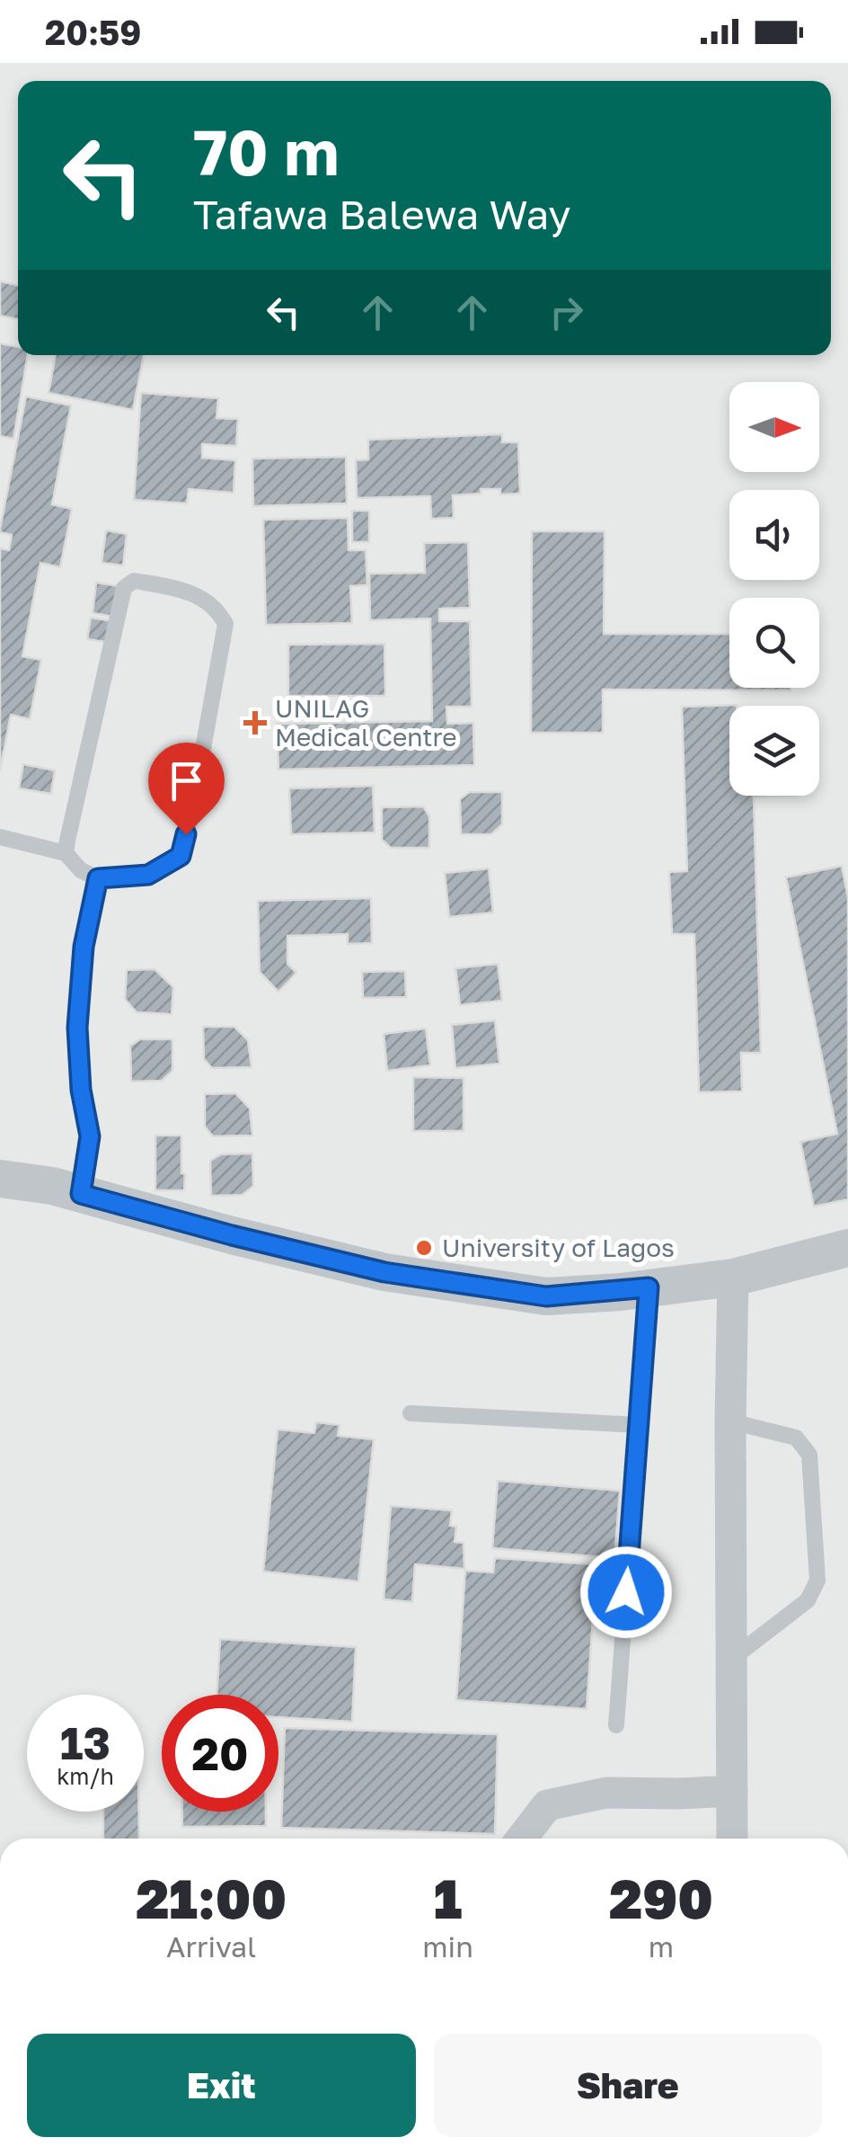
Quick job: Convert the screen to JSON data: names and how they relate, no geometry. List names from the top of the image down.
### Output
{
  "places": {
    "health": ["UNILAG Medical Centre"],
    "other": ["University of Lagos"]
  },
  "north": "right",
  "page": {
    "status": "20:59",
    "turn": ["70 m", "Tafawa Balewa Way"],
    "speed": "13 km/h",
    "limit": "20",
    "eta": [
      "21:00",
      "Arrival",
      "1",
      "min",
      "290",
      "m"
    ],
    "buttons": ["Exit", "Share"]
  }
}
